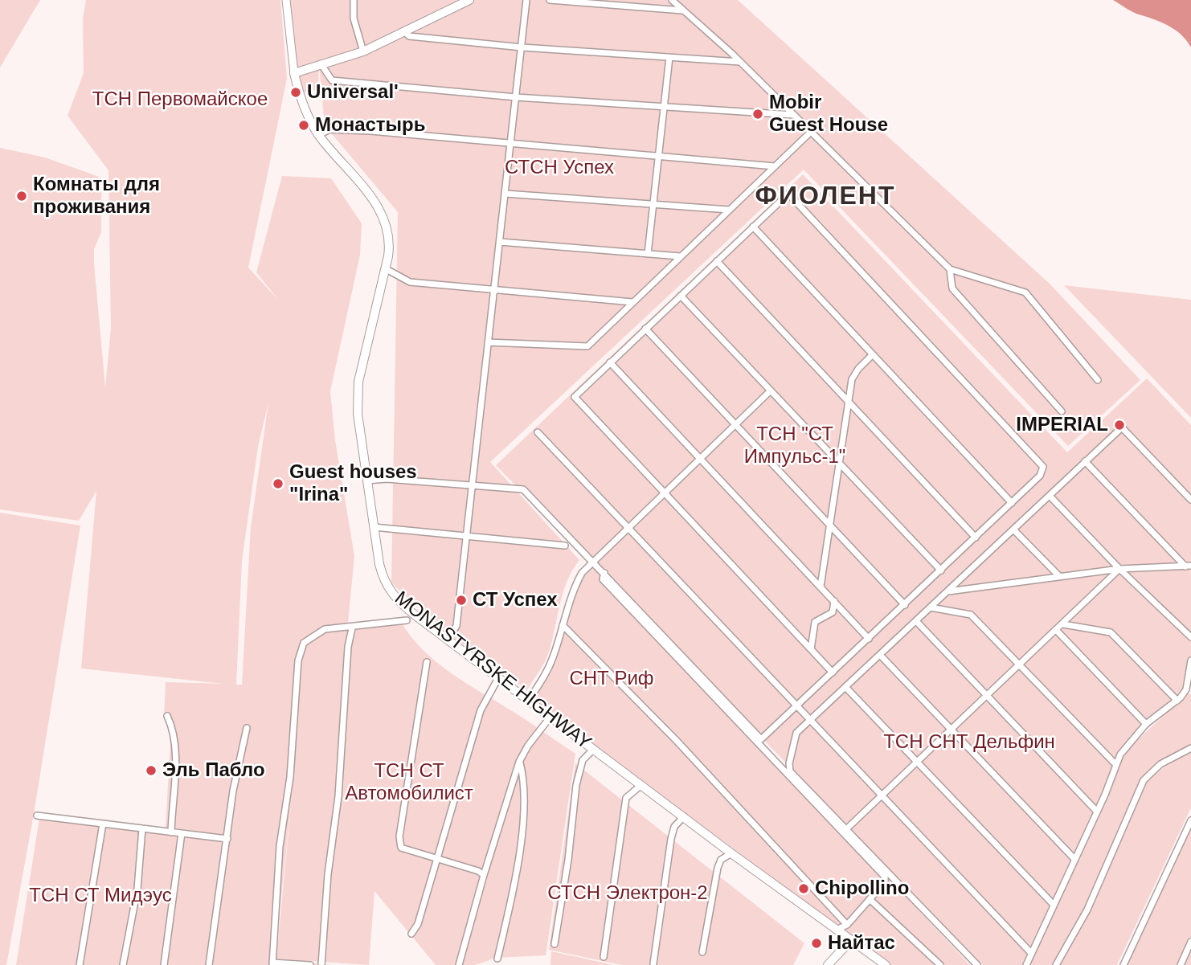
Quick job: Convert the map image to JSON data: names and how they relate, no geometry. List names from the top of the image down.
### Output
{
  "streets": {
    "main road": ["MONASTYRSKE HIGHWAY"]
  },
  "districts": ["ФИОЛЕНТ"],
  "parks": [
    "ТСН Первомайское",
    "СТСН Успех",
    "ТСН \"СТ Импульс-1\"",
    "СНТ Риф",
    "ТСН СНТ Дельфин",
    "ТСН СТ Автомобилист",
    "СТСН Электрон-2",
    "ТСН СТ Мидэус"
  ],
  "places": [
    "Universal'",
    "Mobir Guest House",
    "Монастырь",
    "Комнаты для проживания",
    "IMPERIAL",
    "Guest houses \"Irina\"",
    "СТ Успех",
    "Эль Пабло",
    "Chipollino",
    "Найтас"
  ]
}
